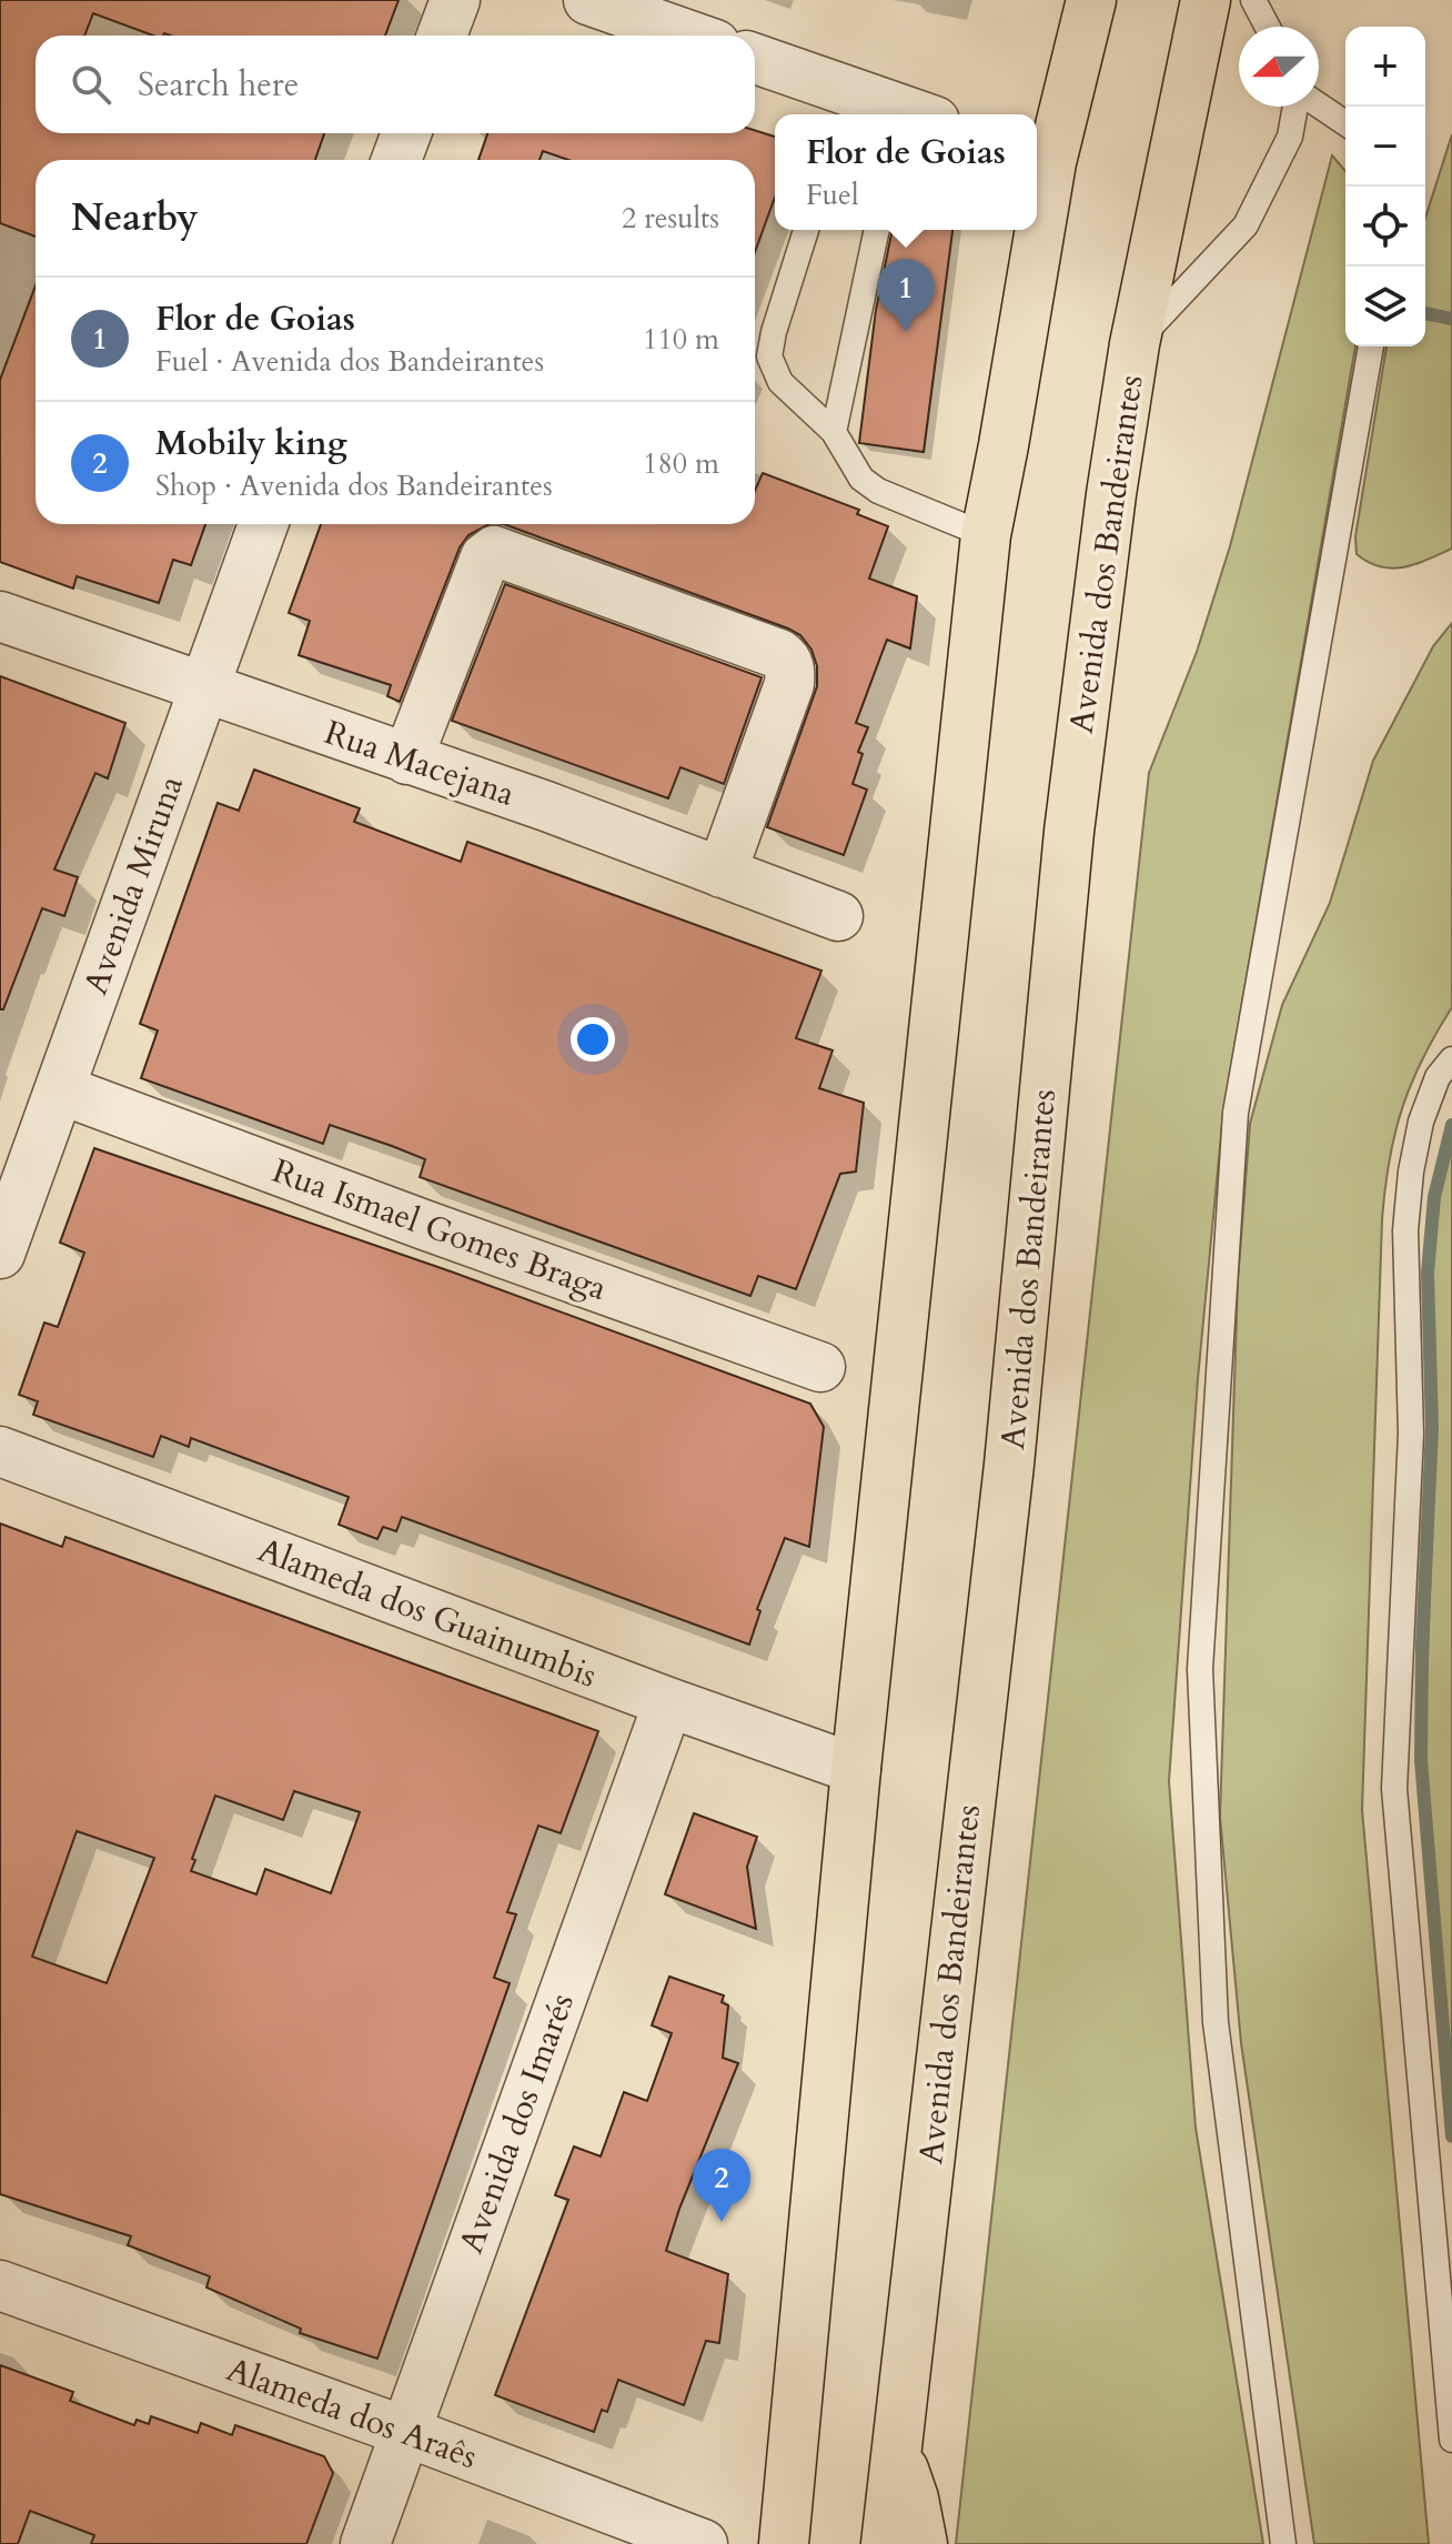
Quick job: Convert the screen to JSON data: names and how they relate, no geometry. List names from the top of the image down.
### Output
{
  "streets": {
    "highway": ["Avenida dos Bandeirantes"],
    "street": [
      "Rua Macejana",
      "Avenida Miruna",
      "Rua Ismael Gomes Braga",
      "Alameda dos Guainumbis",
      "Avenida dos Imarés",
      "Alameda dos Araês"
    ]
  },
  "crossings": [
    ["Rua Macejana", "Avenida Miruna"],
    ["Avenida Miruna", "Rua Ismael Gomes Braga"],
    ["Alameda dos Guainumbis", "Avenida dos Imarés"],
    ["Avenida dos Imarés", "Alameda dos Araês"]
  ],
  "north": "left",
  "page": {
    "map_buttons": ["+", "−"],
    "search": "Search here",
    "popup": ["Flor de Goias", "Fuel"],
    "heading": ["Nearby", "2 results"],
    "pins": ["1", "2"],
    "list": [
      {
        "mark": "1",
        "name": "Flor de Goias",
        "note": "Fuel · Avenida dos Bandeirantes",
        "value": "110 m"
      },
      {
        "mark": "2",
        "name": "Mobily king",
        "note": "Shop · Avenida dos Bandeirantes",
        "value": "180 m"
      }
    ]
  }
}
